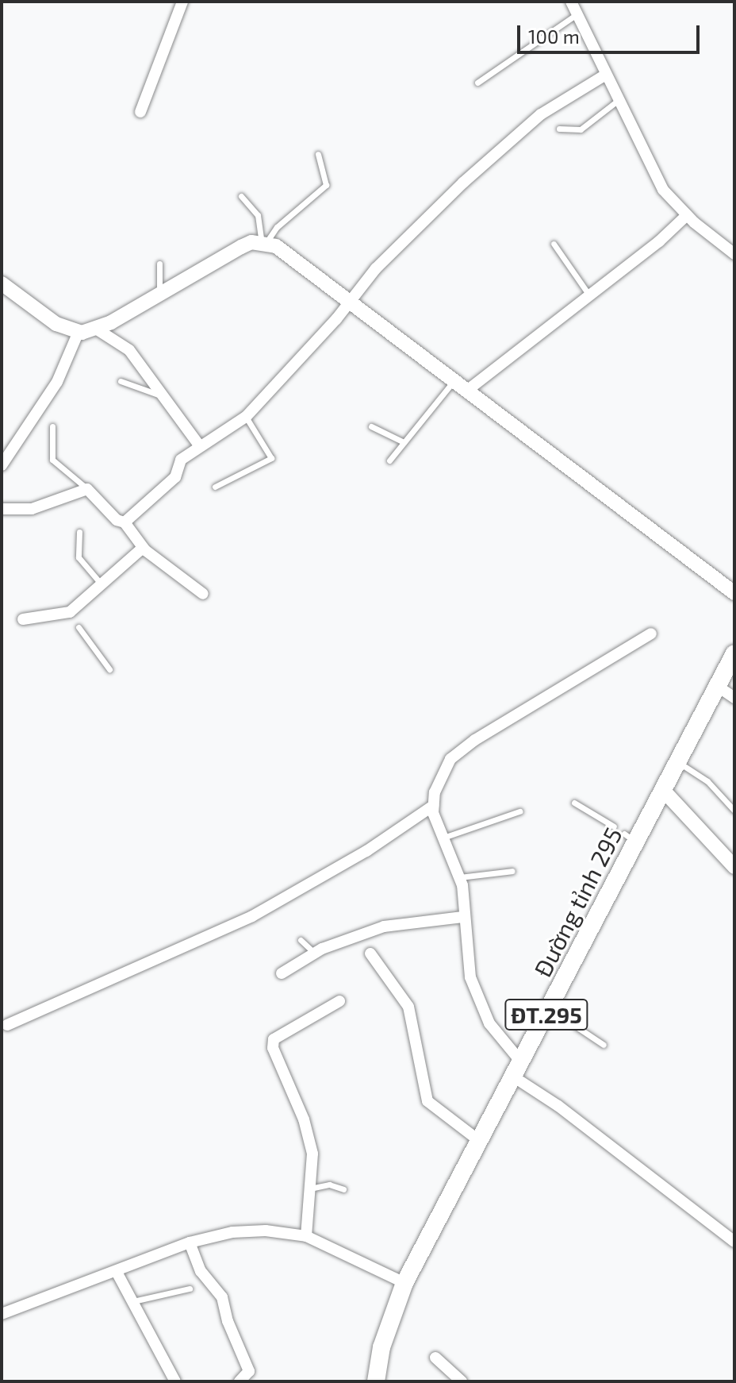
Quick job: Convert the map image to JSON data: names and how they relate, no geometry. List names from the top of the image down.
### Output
{
  "streets": {
    "main road": ["Đường tỉnh 295", "ĐT.295"]
  },
  "scale_bar": "100 m"
}
